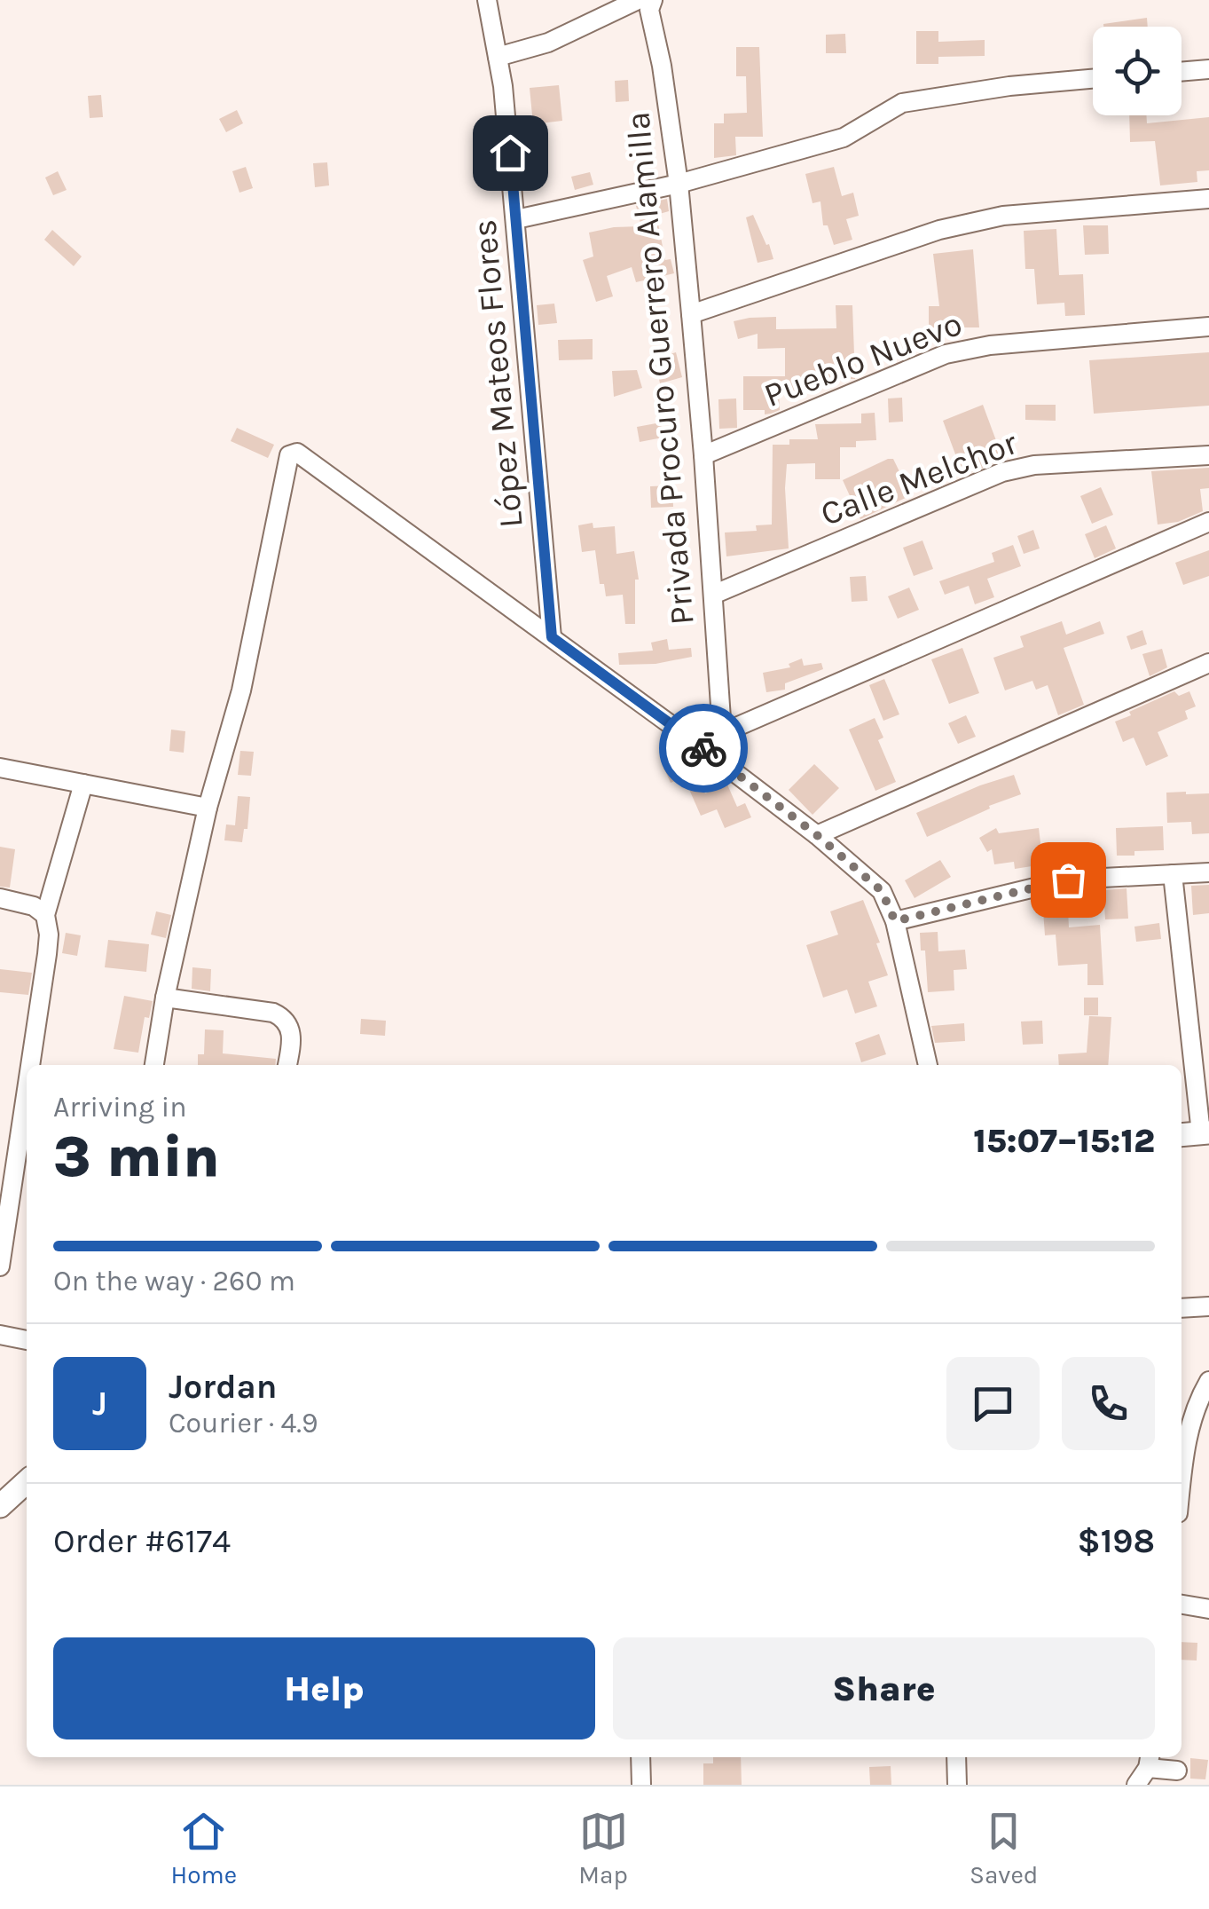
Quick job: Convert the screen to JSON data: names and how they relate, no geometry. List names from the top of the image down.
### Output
{
  "streets": {
    "street": [
      "Pueblo Nuevo",
      "Privada Procuro Guerrero Alamilla",
      "López Mateos Flores",
      "Calle Melchor"
    ]
  },
  "crossings": [
    ["Pueblo Nuevo", "Privada Procuro Guerrero Alamilla"],
    ["Privada Procuro Guerrero Alamilla", "Calle Melchor"]
  ],
  "page": {
    "heading": ["3 min", "Arriving in", "15:07–15:12"],
    "panel": [
      "Jordan",
      "Courier · 4.9",
      "Order #6174",
      "$198"
    ],
    "bar": "On the way · 260 m",
    "round": "J",
    "buttons": ["Help", "Share"],
    "tabs": ["Home", "Map", "Saved"]
  }
}
